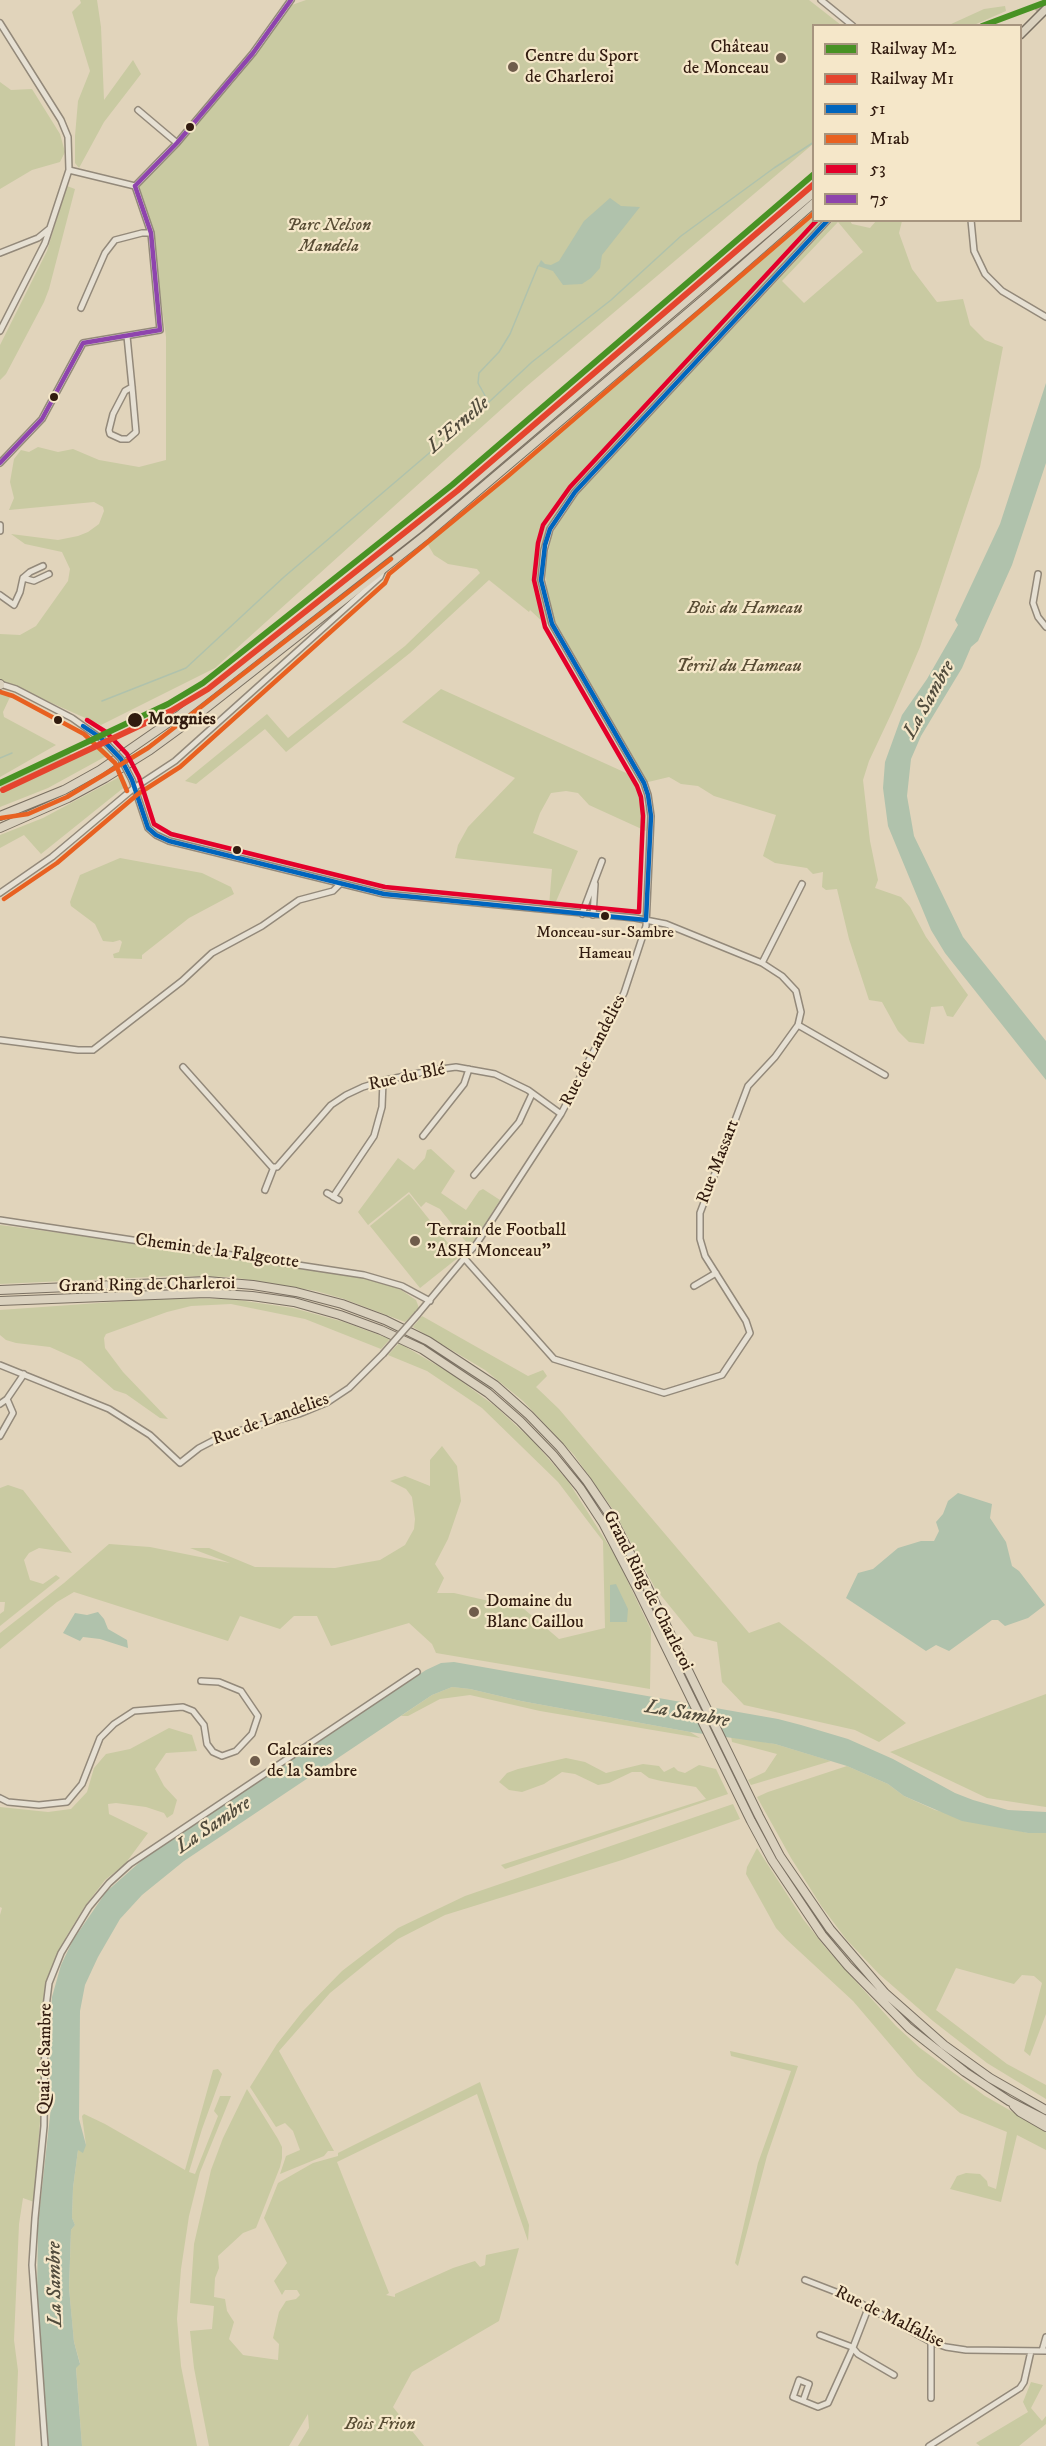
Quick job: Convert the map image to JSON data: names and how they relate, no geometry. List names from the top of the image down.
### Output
{
  "streets": {
    "highway": ["Grand Ring de Charleroi"],
    "street": [
      "Rue de Landelies",
      "Rue du Blé",
      "Rue Massart",
      "Chemin de la Falgeotte",
      "Quai de Sambre",
      "Rue de Malfalise"
    ]
  },
  "crossings": [
    ["Rue de Landelies", "Rue du Blé"],
    ["Rue de Landelies", "Rue Massart"],
    ["Rue de Landelies", "Chemin de la Falgeotte"]
  ],
  "water": ["L'Ernelle", "La Sambre"],
  "parks": [
    "Parc Nelson Mandela",
    "Bois du Hameau",
    "Terril du Hameau",
    "Bois Frion"
  ],
  "places": [
    "Château de Monceau",
    "Centre du Sport de Charleroi",
    "Morgnies",
    "Monceau-sur-Sambre Hameau",
    "Terrain de Football \"ASH Monceau\"",
    "Domaine du Blanc Caillou",
    "Calcaires de la Sambre"
  ],
  "lines": [
    "transit line 75",
    "rail line M2",
    "rail line M1",
    "transit line M1ab",
    "transit line 51",
    "transit line 53"
  ],
  "legend": [
    "Railway M2",
    "Railway M1",
    "51",
    "M1ab",
    "53",
    "75"
  ]
}
